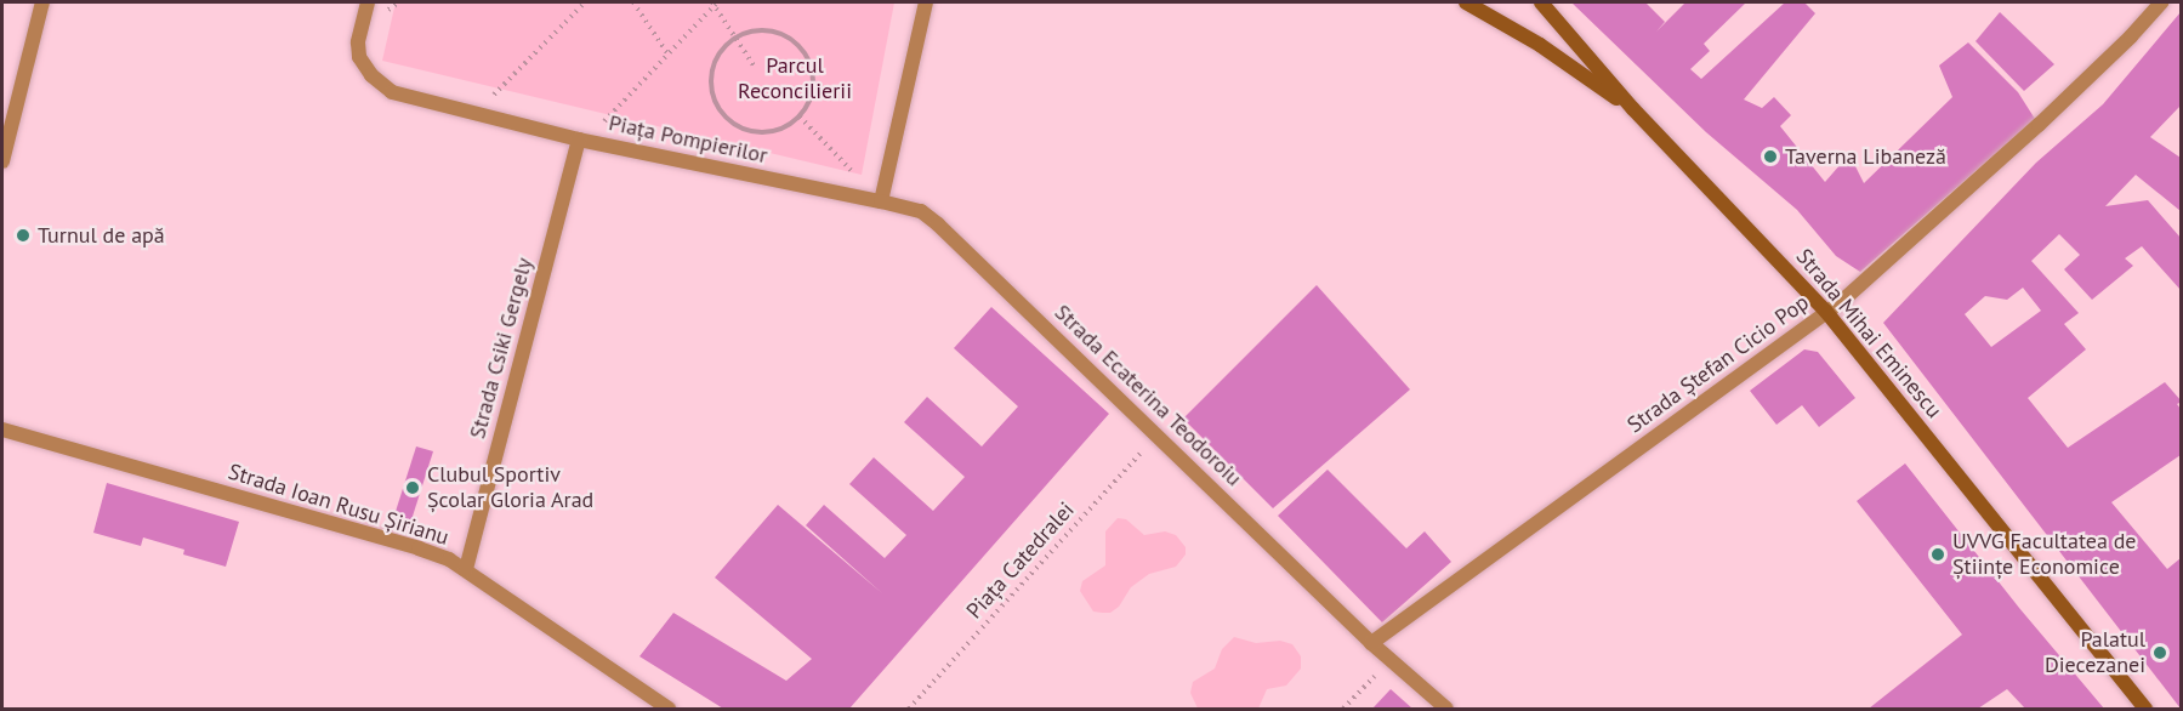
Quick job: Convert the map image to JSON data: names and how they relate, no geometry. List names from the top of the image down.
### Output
{
  "streets": {
    "street": [
      "Piața Pompierilor",
      "Strada Mihai Eminescu",
      "Strada Csiki Gergely",
      "Strada Ștefan Cicio Pop",
      "Strada Ecaterina Teodoroiu",
      "Strada Ioan Rusu Șirianu"
    ],
    "path": ["Piața Catedralei"]
  },
  "crossings": [
    ["Piața Pompierilor", "Strada Csiki Gergely"],
    ["Piața Pompierilor", "Strada Ecaterina Teodoroiu"],
    ["Strada Mihai Eminescu", "Strada Ștefan Cicio Pop"],
    ["Strada Csiki Gergely", "Strada Ioan Rusu Șirianu"],
    ["Strada Ștefan Cicio Pop", "Strada Ecaterina Teodoroiu"],
    ["Strada Ecaterina Teodoroiu", "Piața Catedralei"]
  ],
  "parks": ["Parcul Reconcilierii"],
  "places": [
    "Taverna Libaneză",
    "Turnul de apă",
    "Clubul Sportiv Școlar Gloria Arad",
    "UVVG Facultatea de Științe Economice",
    "Palatul Diecezanei"
  ]
}
